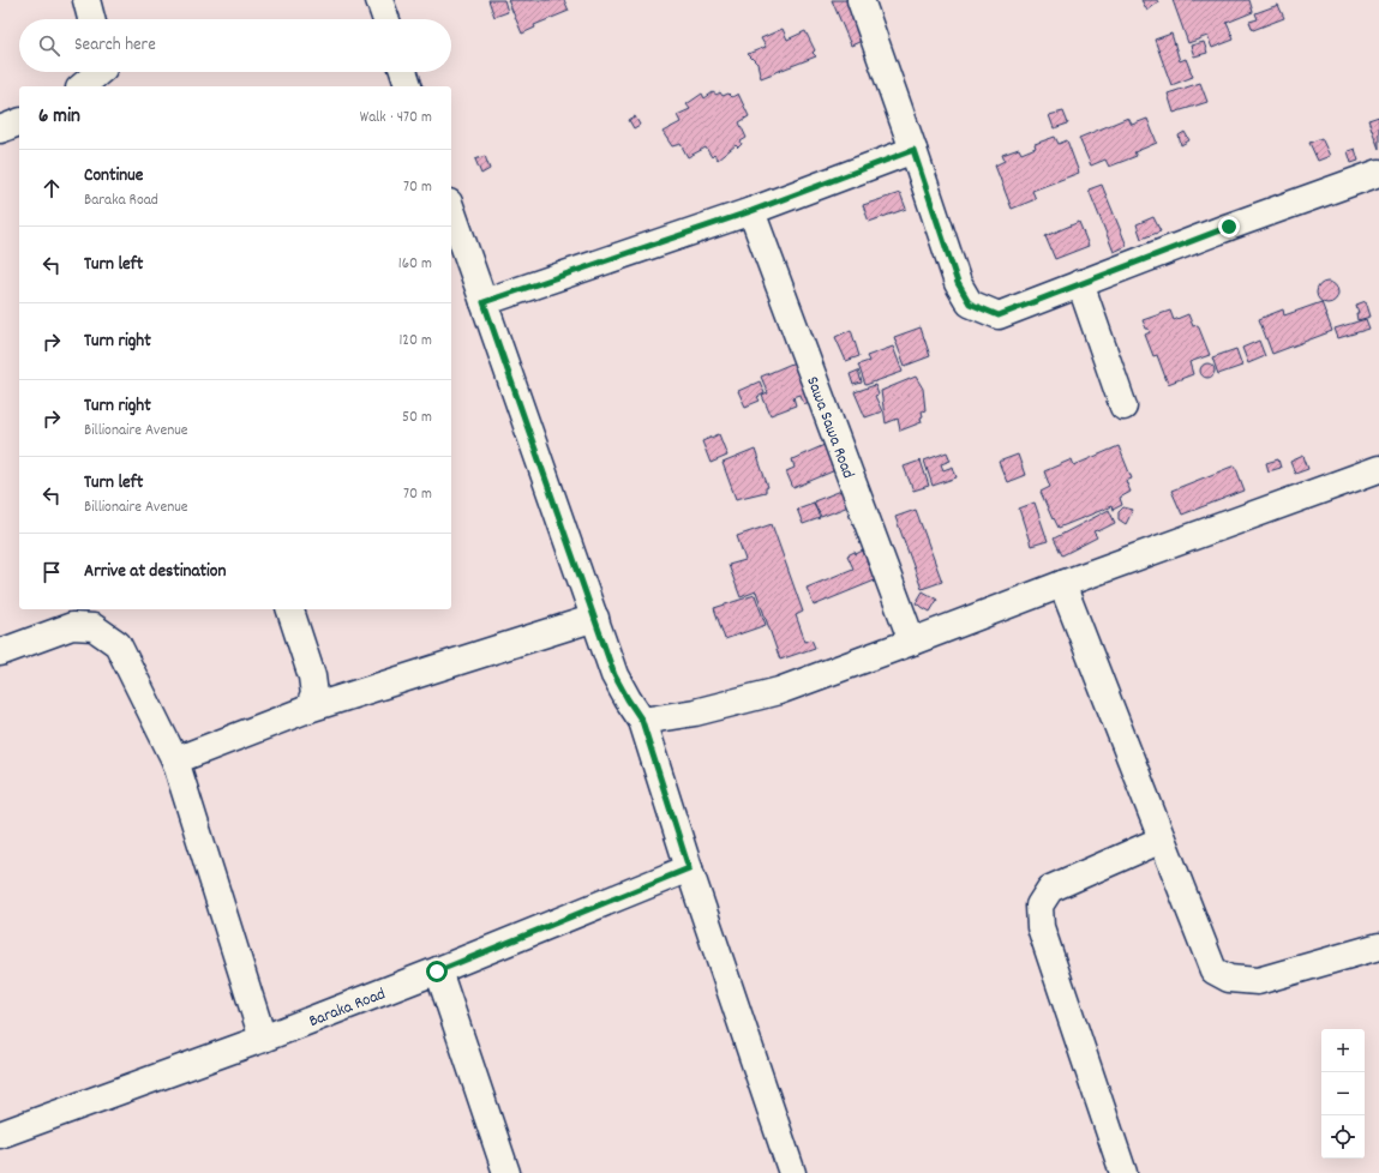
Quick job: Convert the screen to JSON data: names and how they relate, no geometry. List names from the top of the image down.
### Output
{
  "streets": {
    "street": ["Sawa Sawa Road", "Baraka Road"]
  },
  "page": {
    "search": "Search here",
    "heading": ["6 min", "Walk · 470 m"],
    "list": [
      ["Continue", "Baraka Road", "70 m"],
      ["Turn left", "160 m"],
      ["Turn right", "120 m"],
      ["Turn right", "Billionaire Avenue", "50 m"],
      ["Turn left", "Billionaire Avenue", "70 m"],
      "Arrive at destination"
    ],
    "map_buttons": ["+", "−"]
  }
}
